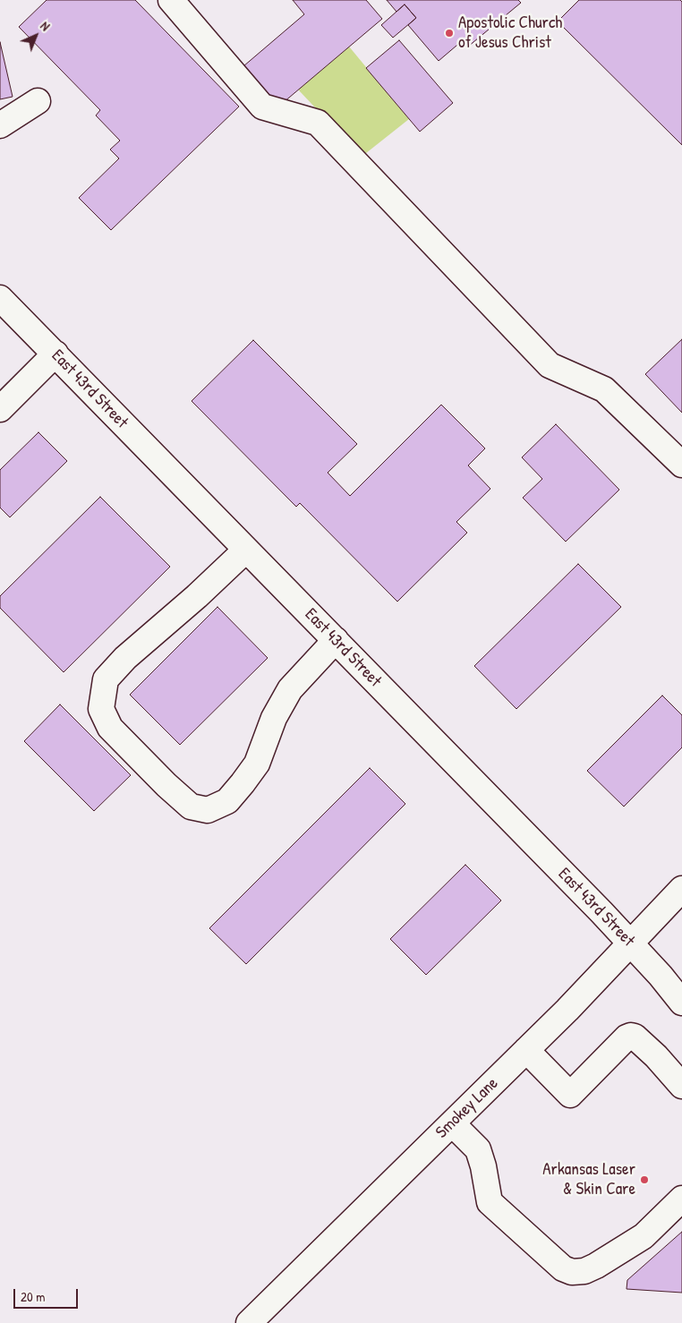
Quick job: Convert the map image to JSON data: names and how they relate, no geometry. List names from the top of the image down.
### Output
{
  "streets": {
    "street": ["East 43rd Street", "Smokey Lane"]
  },
  "crossings": [
    ["East 43rd Street", "Smokey Lane"]
  ],
  "places": ["Apostolic Church of Jesus Christ", "Arkansas Laser & Skin Care"],
  "scale_bar": "20 m",
  "north": "top right"
}
